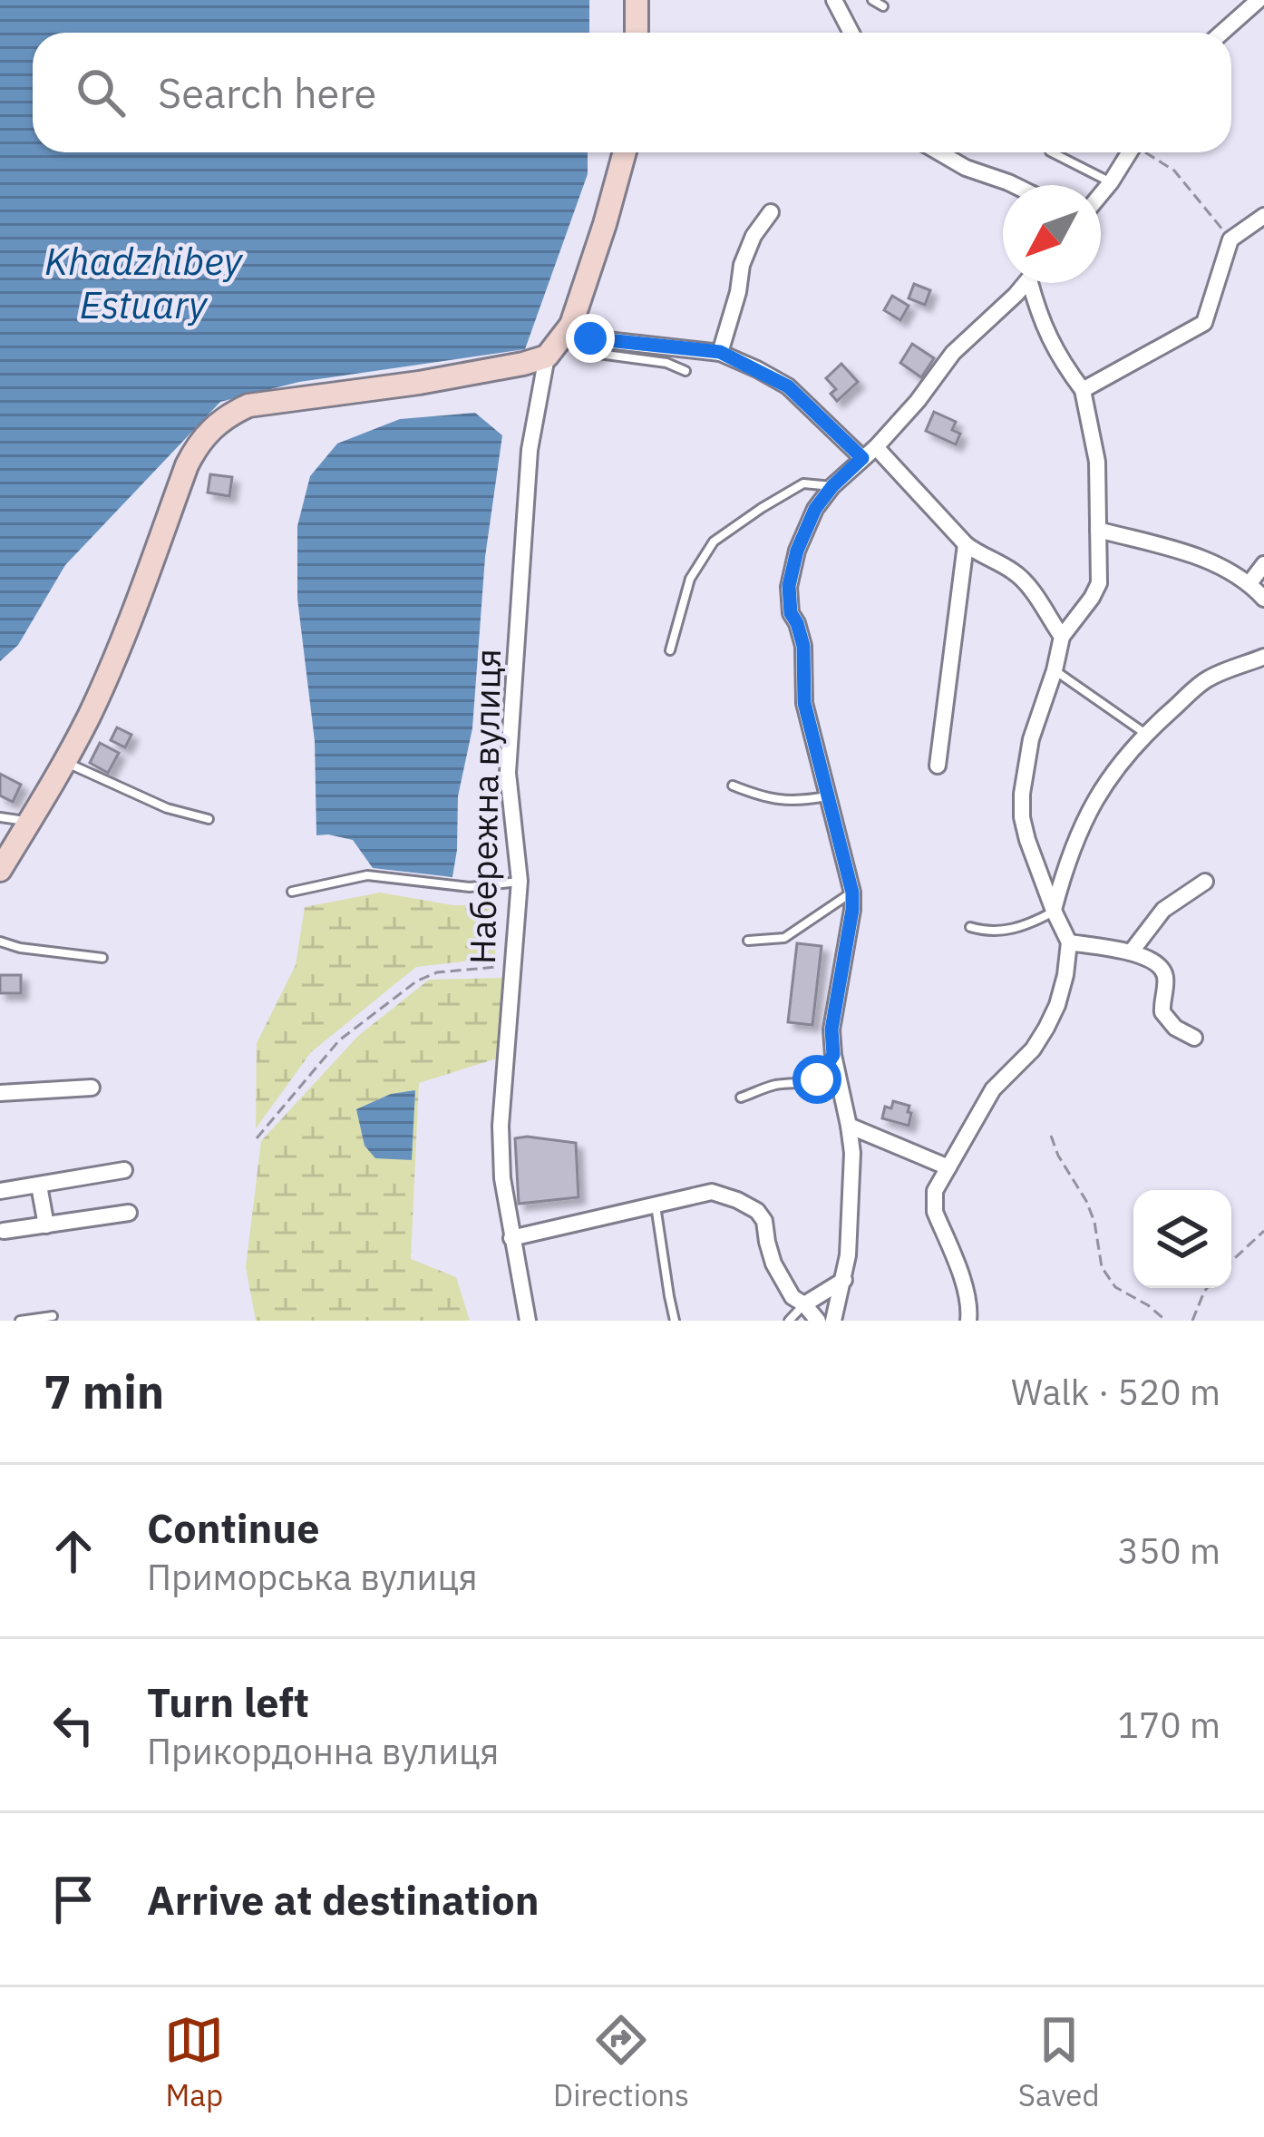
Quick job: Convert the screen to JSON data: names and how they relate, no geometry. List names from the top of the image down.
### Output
{
  "streets": {
    "street": ["Набережна вулиця"]
  },
  "water": ["Khadzhibey Estuary"],
  "north": "bottom left",
  "page": {
    "search": "Search here",
    "heading": ["7 min", "Walk · 520 m"],
    "list": [
      ["Continue", "Приморська вулиця", "350 m"],
      ["Turn left", "Прикордонна вулиця", "170 m"],
      "Arrive at destination"
    ],
    "nav": ["Map", "Directions", "Saved"]
  }
}
